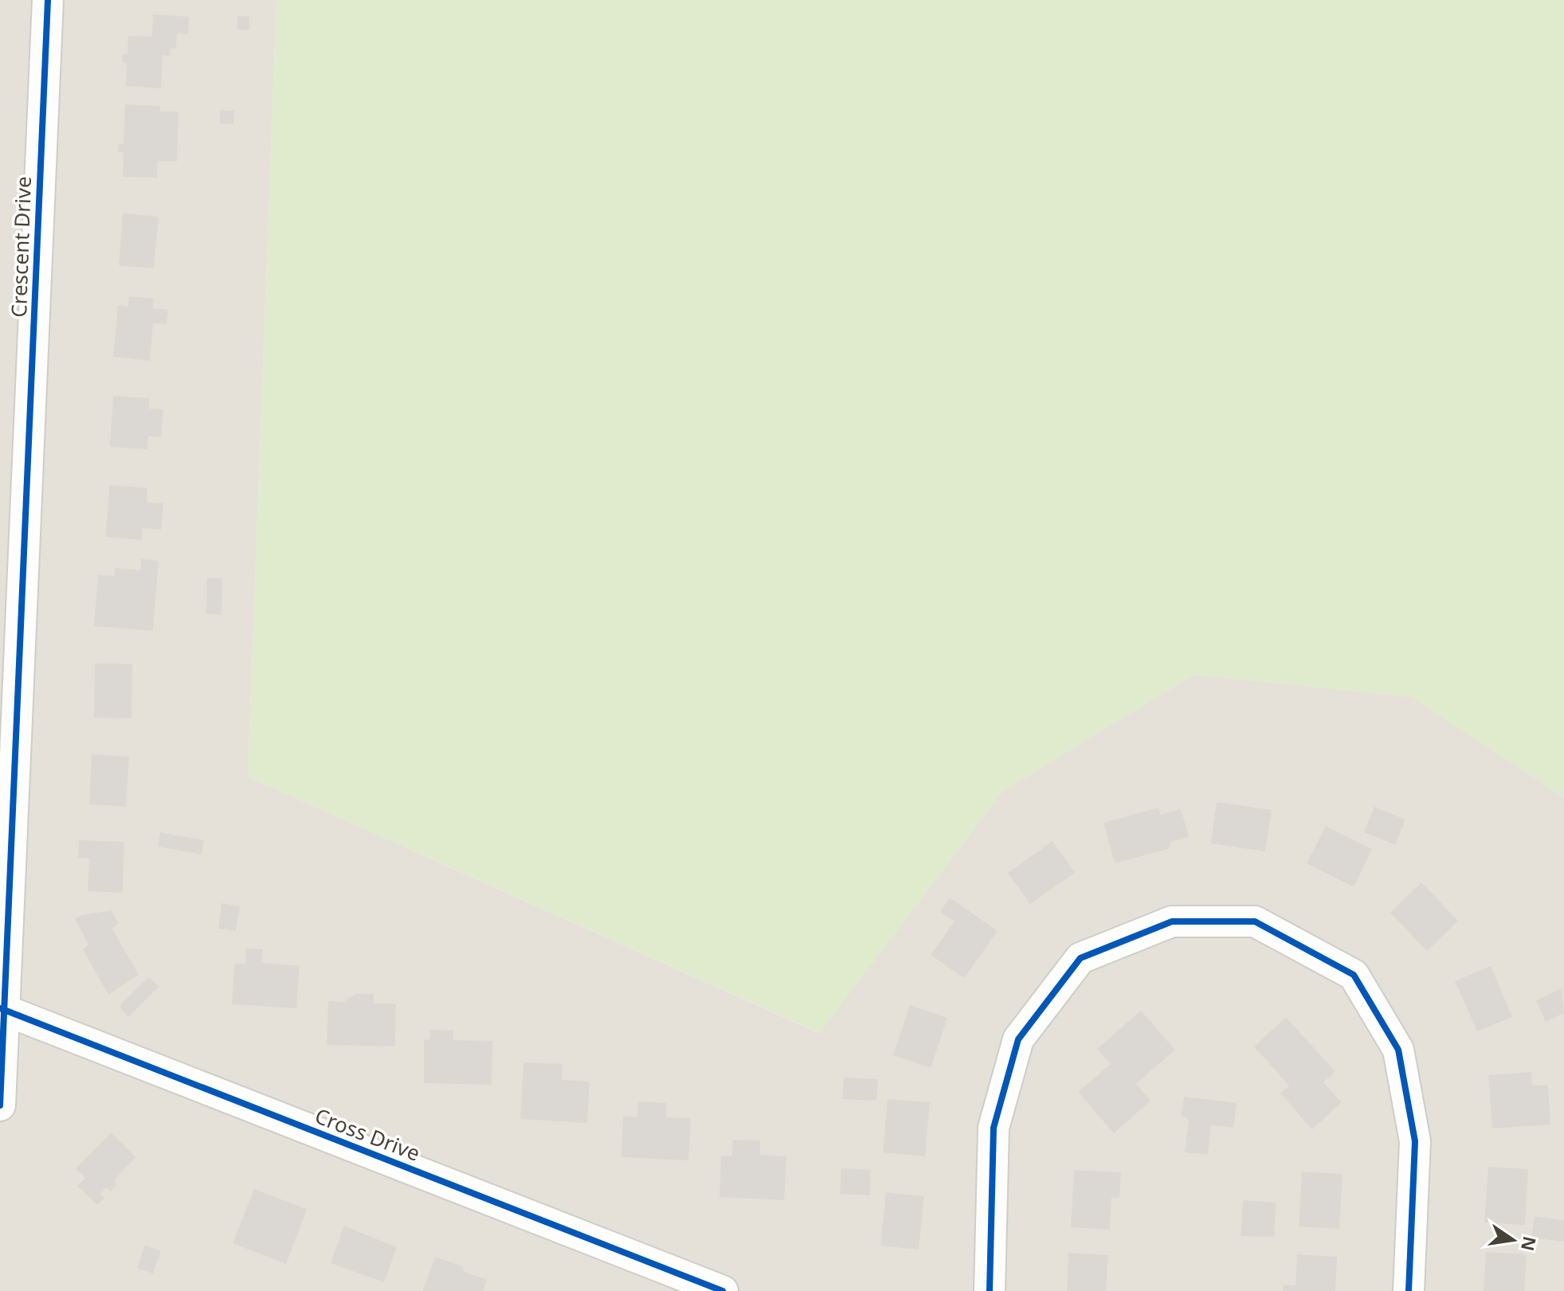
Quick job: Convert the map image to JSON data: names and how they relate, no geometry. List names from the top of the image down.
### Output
{
  "streets": {
    "street": ["Crescent Drive", "Cross Drive"]
  },
  "crossings": [
    ["Crescent Drive", "Cross Drive"]
  ],
  "north": "right"
}
